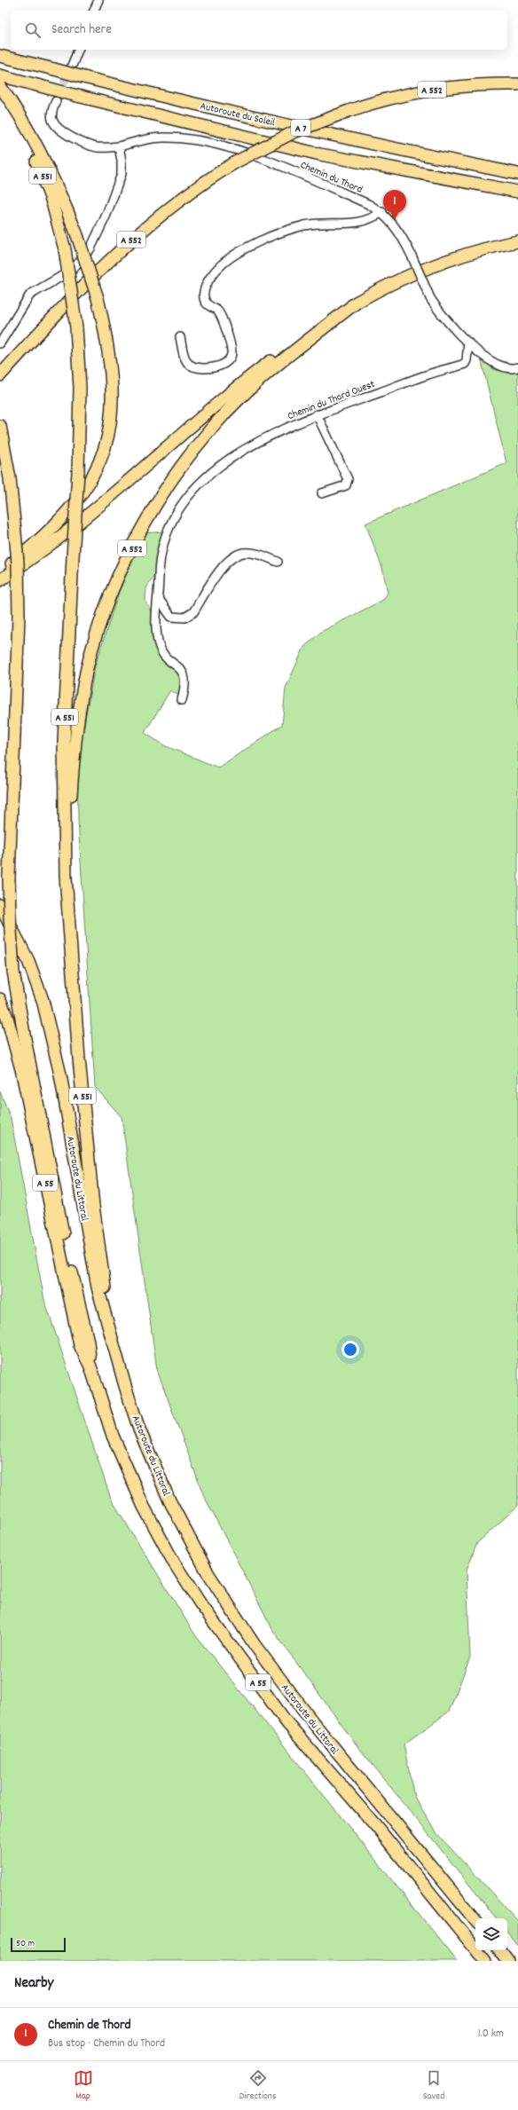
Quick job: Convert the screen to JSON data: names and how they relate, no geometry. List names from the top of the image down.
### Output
{
  "streets": {
    "highway": [
      "A 552",
      "Autoroute du Soleil",
      "A 7",
      "A 551",
      "Autoroute du Littoral",
      "A 55"
    ],
    "street": ["Chemin du Thord", "Chemin du Thord Ouest"]
  },
  "crossings": [
    ["A 552", "A 551"],
    ["A 551", "Autoroute du Littoral"],
    ["Chemin du Thord", "Chemin du Thord Ouest"]
  ],
  "scale_bar": "50 m",
  "page": {
    "search": "Search here",
    "pins": "1",
    "scale": "50 m",
    "heading": "Nearby",
    "list": [
      {
        "mark": "1",
        "name": "Chemin de Thord",
        "note": "Bus stop · Chemin du Thord",
        "value": "1.0 km"
      }
    ],
    "nav": ["Map", "Directions", "Saved"]
  }
}
